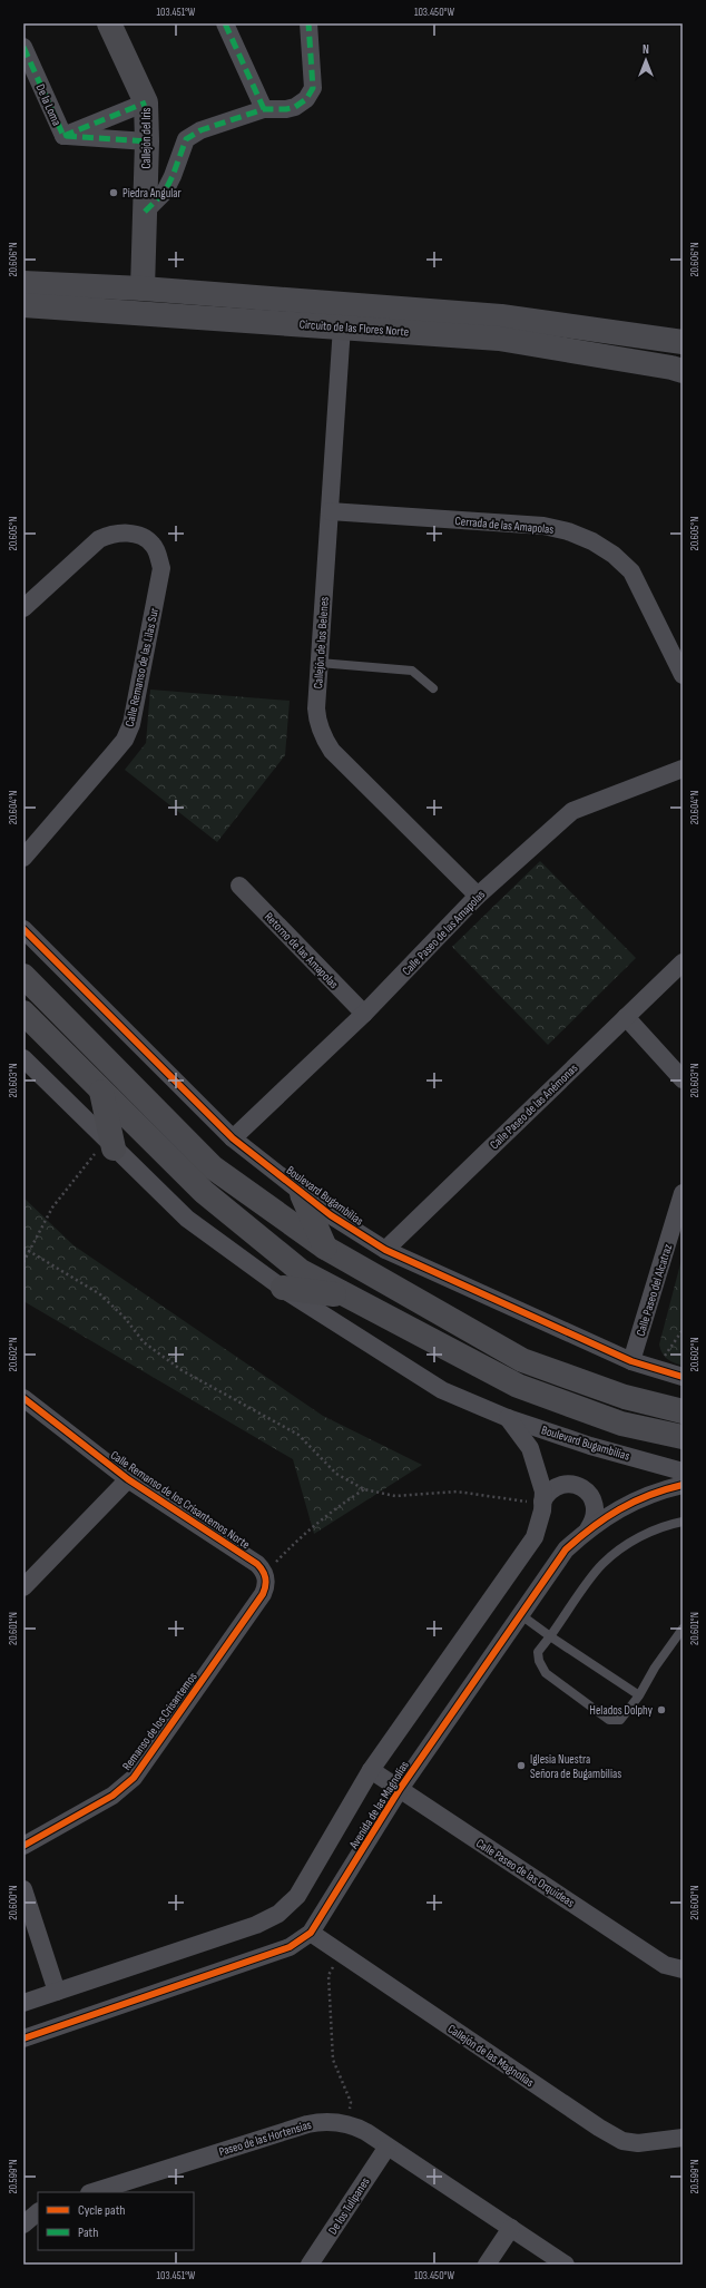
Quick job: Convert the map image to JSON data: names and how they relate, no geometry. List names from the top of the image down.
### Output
{
  "streets": {
    "street": [
      "De la Loma",
      "Callejón del Iris",
      "Circuito de las Flores Norte",
      "Cerrada de las Amapolas",
      "Callejón de los Belenes",
      "Calle Remanso de las Lilas Sur",
      "Calle Paseo de las Amapolas",
      "Retorno de las Amapolas",
      "Calle Paseo de las Anémonas",
      "Boulevard Bugambilias",
      "Calle Paseo del Alcatraz",
      "Calle Remanso de los Crisantemos Norte",
      "Remanso de los Crisantemos",
      "Avenida de las Magnolias",
      "Calle Paseo de las Orquideas",
      "Callejón de las Magnolias",
      "Paseo de las Hortensias",
      "De los Tulipanes"
    ]
  },
  "crossings": [
    ["De la Loma", "Callejón del Iris"],
    ["Callejón del Iris", "Circuito de las Flores Norte"],
    ["Circuito de las Flores Norte", "Callejón de los Belenes"],
    ["Cerrada de las Amapolas", "Callejón de los Belenes"],
    ["Callejón de los Belenes", "Calle Paseo de las Amapolas"],
    ["Calle Paseo de las Amapolas", "Retorno de las Amapolas"],
    ["Calle Paseo de las Amapolas", "Boulevard Bugambilias"],
    ["Calle Paseo de las Anémonas", "Boulevard Bugambilias"],
    ["Boulevard Bugambilias", "Calle Paseo del Alcatraz"],
    ["Boulevard Bugambilias", "Avenida de las Magnolias"],
    ["Calle Remanso de los Crisantemos Norte", "Remanso de los Crisantemos"],
    ["Avenida de las Magnolias", "Calle Paseo de las Orquideas"],
    ["Avenida de las Magnolias", "Callejón de las Magnolias"],
    ["Paseo de las Hortensias", "De los Tulipanes"]
  ],
  "places": ["Piedra Angular", "Helados Dolphy", "Iglesia Nuestra Señora de Bugambilias"],
  "legend": ["Cycle path", "Path"],
  "north": "top",
  "coordinates": [
    "103.451°W",
    "103.450°W",
    "20.606°N",
    "20.605°N",
    "20.604°N",
    "20.603°N",
    "20.602°N",
    "20.601°N",
    "20.600°N",
    "20.599°N"
  ]
}
